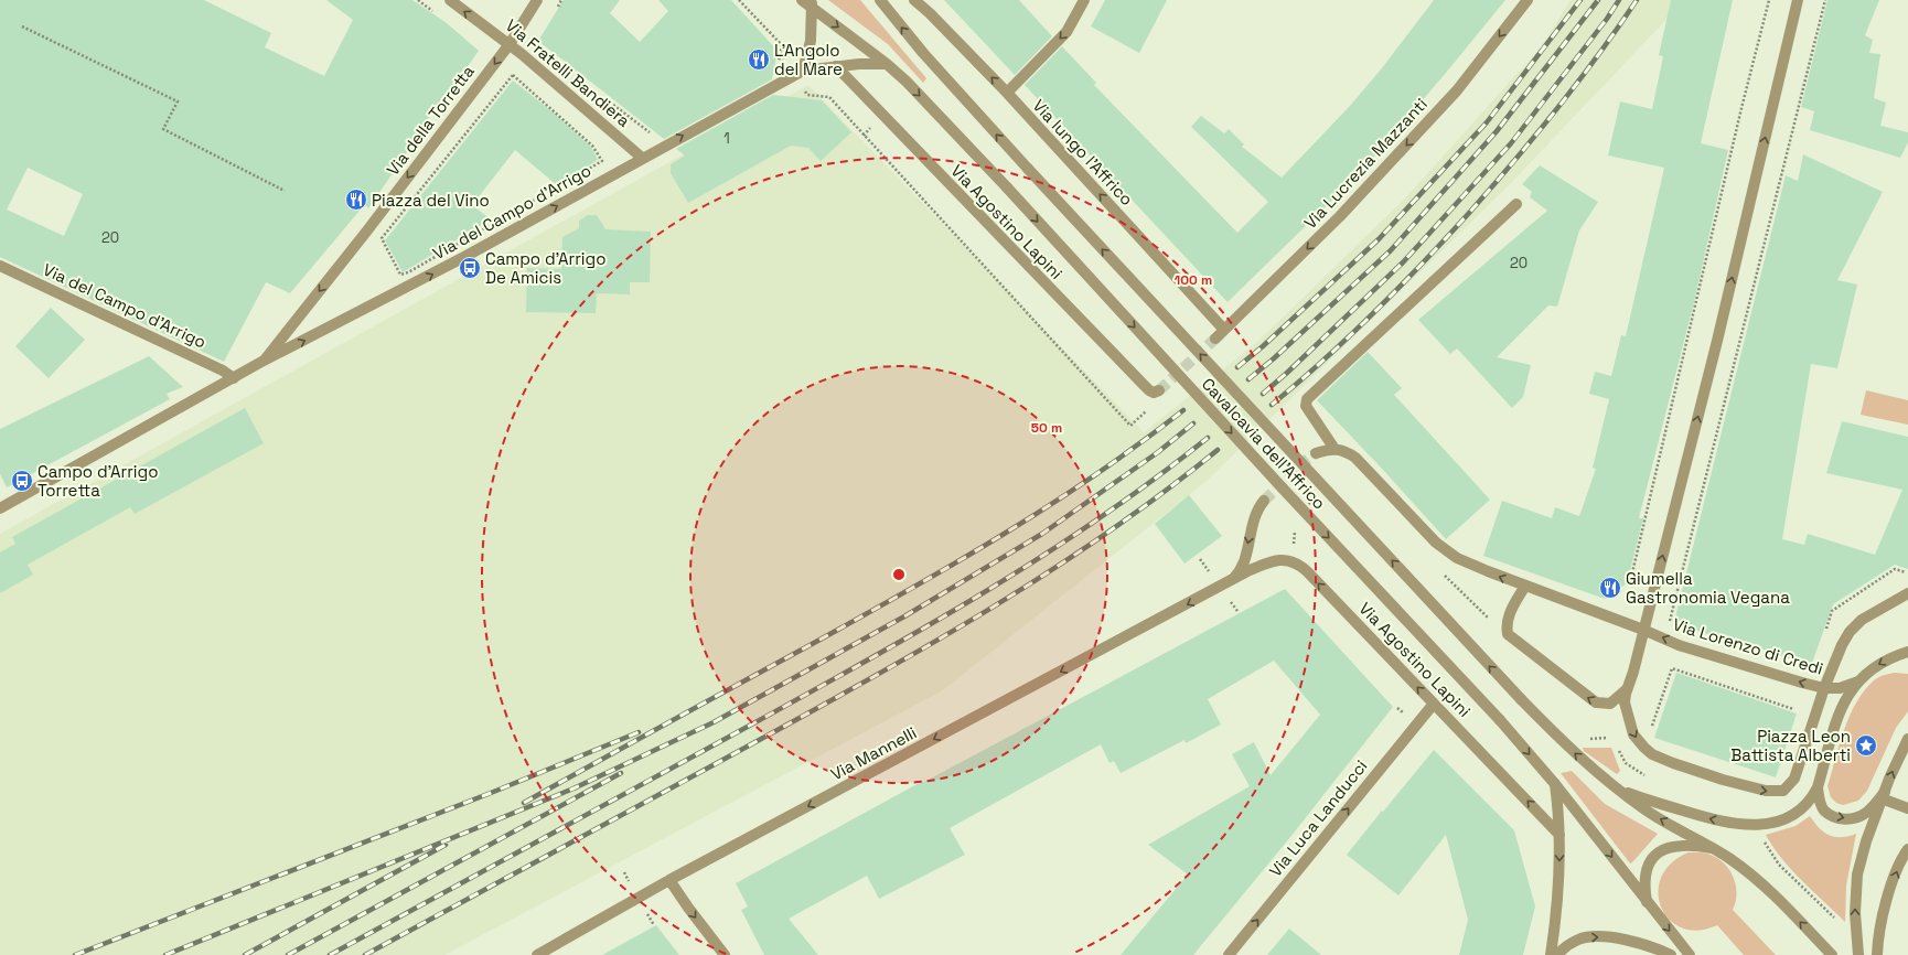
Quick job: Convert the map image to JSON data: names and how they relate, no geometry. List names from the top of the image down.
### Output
{
  "streets": {
    "street": [
      "Via Fratelli Bandiera",
      "Via della Torretta",
      "Via lungo l'Affrico",
      "Via Lucrezia Mazzanti",
      "Via del Campo d'Arrigo",
      "Via Agostino Lapini",
      "Cavalcavia dell'Affrico",
      "Via Lorenzo di Credi",
      "Via Mannelli",
      "Via Luca Landucci"
    ]
  },
  "crossings": [
    ["Via Fratelli Bandiera", "Via della Torretta"],
    ["Via Fratelli Bandiera", "Via del Campo d'Arrigo"],
    ["Via della Torretta", "Via del Campo d'Arrigo"],
    ["Via lungo l'Affrico", "Via Lucrezia Mazzanti"],
    ["Via del Campo d'Arrigo", "Via Agostino Lapini"],
    ["Via del Campo d'Arrigo", "Cavalcavia dell'Affrico"],
    ["Via Agostino Lapini", "Via Mannelli"],
    ["Via Agostino Lapini", "Via Luca Landucci"]
  ],
  "one_way": [
    "Via della Torretta",
    "Via lungo l'Affrico",
    "Via Lucrezia Mazzanti",
    "Via del Campo d'Arrigo",
    "Via Agostino Lapini",
    "Via Lorenzo di Credi",
    "Via Mannelli",
    "Via Luca Landucci"
  ],
  "places": {
    "restaurant": ["L'Angolo del Mare", "Piazza del Vino", "Giumella Gastronomia Vegana"],
    "bus stop": ["Campo d'Arrigo De Amicis", "Campo d'Arrigo Torretta"],
    "place": ["Piazza Leon Battista Alberti"]
  },
  "house_numbers": ["1", "20", "20"],
  "rings": ["100 m", "50 m"]
}
